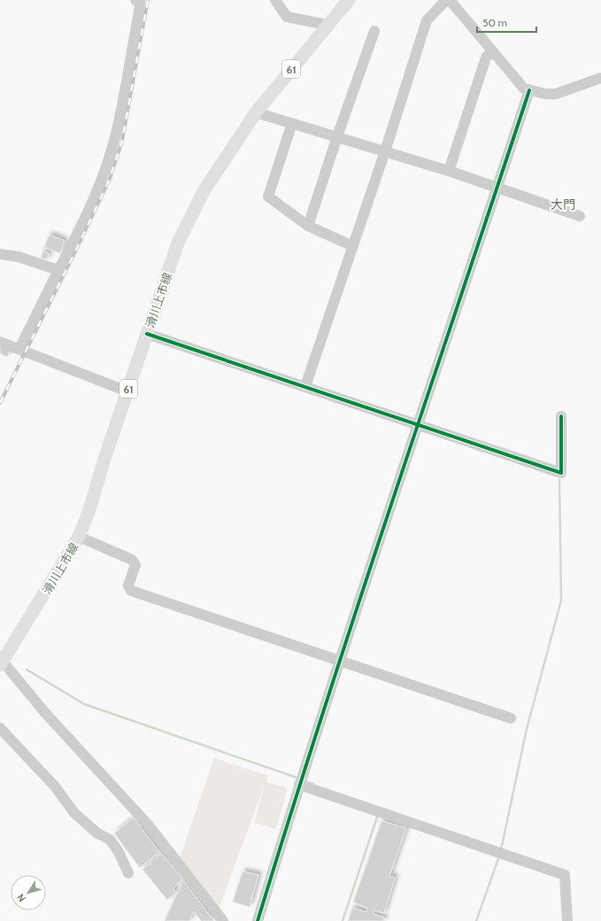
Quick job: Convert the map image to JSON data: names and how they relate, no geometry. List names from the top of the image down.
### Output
{
  "streets": {
    "main road": ["61", "滑川上市線"]
  },
  "districts": ["大門"],
  "scale_bar": "50 m",
  "north": "bottom left"
}
